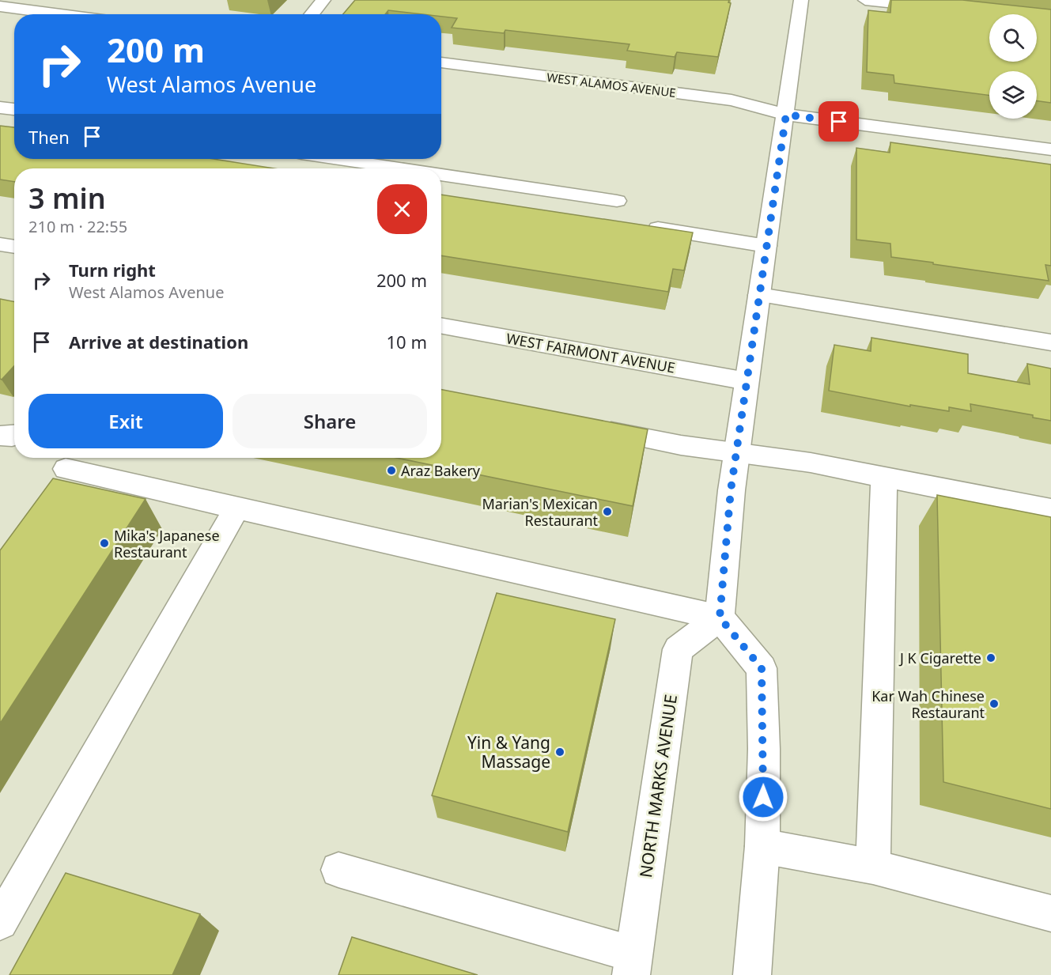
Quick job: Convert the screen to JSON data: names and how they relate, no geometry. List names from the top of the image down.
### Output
{
  "streets": {
    "street": ["WEST ALAMOS AVENUE", "WEST FAIRMONT AVENUE", "NORTH MARKS AVENUE"]
  },
  "places": [
    "Araz Bakery",
    "Marian's Mexican Restaurant",
    "Mika's Japanese Restaurant",
    "J K Cigarette",
    "Kar Wah Chinese Restaurant",
    "Yin & Yang Massage"
  ],
  "page": {
    "turn": ["200 m", "West Alamos Avenue"],
    "then": "Then",
    "heading": ["3 min", "210 m · 22:55"],
    "list": [
      {
        "name": "Turn right",
        "note": "West Alamos Avenue",
        "value": "200 m"
      },
      {
        "name": "Arrive at destination",
        "value": "10 m"
      }
    ],
    "buttons": ["Exit", "Share"]
  }
}
